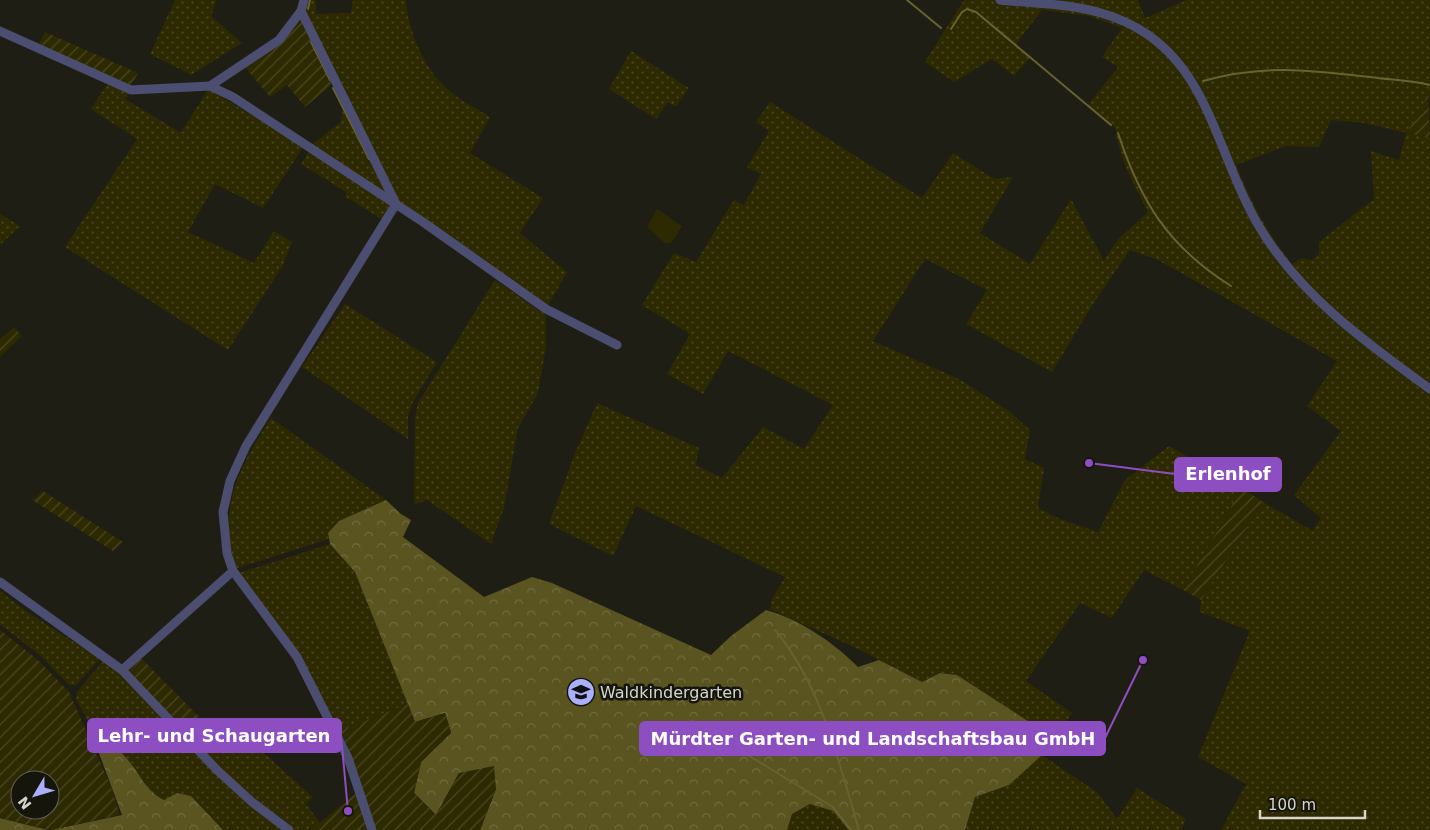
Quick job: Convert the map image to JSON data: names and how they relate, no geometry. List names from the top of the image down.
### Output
{
  "places": {
    "other": ["Erlenhof", "Mürdter Garten- und Landschaftsbau GmbH", "Lehr- und Schaugarten"],
    "school or university": ["Waldkindergarten"]
  },
  "scale_bar": "100 m",
  "north": "bottom left"
}
